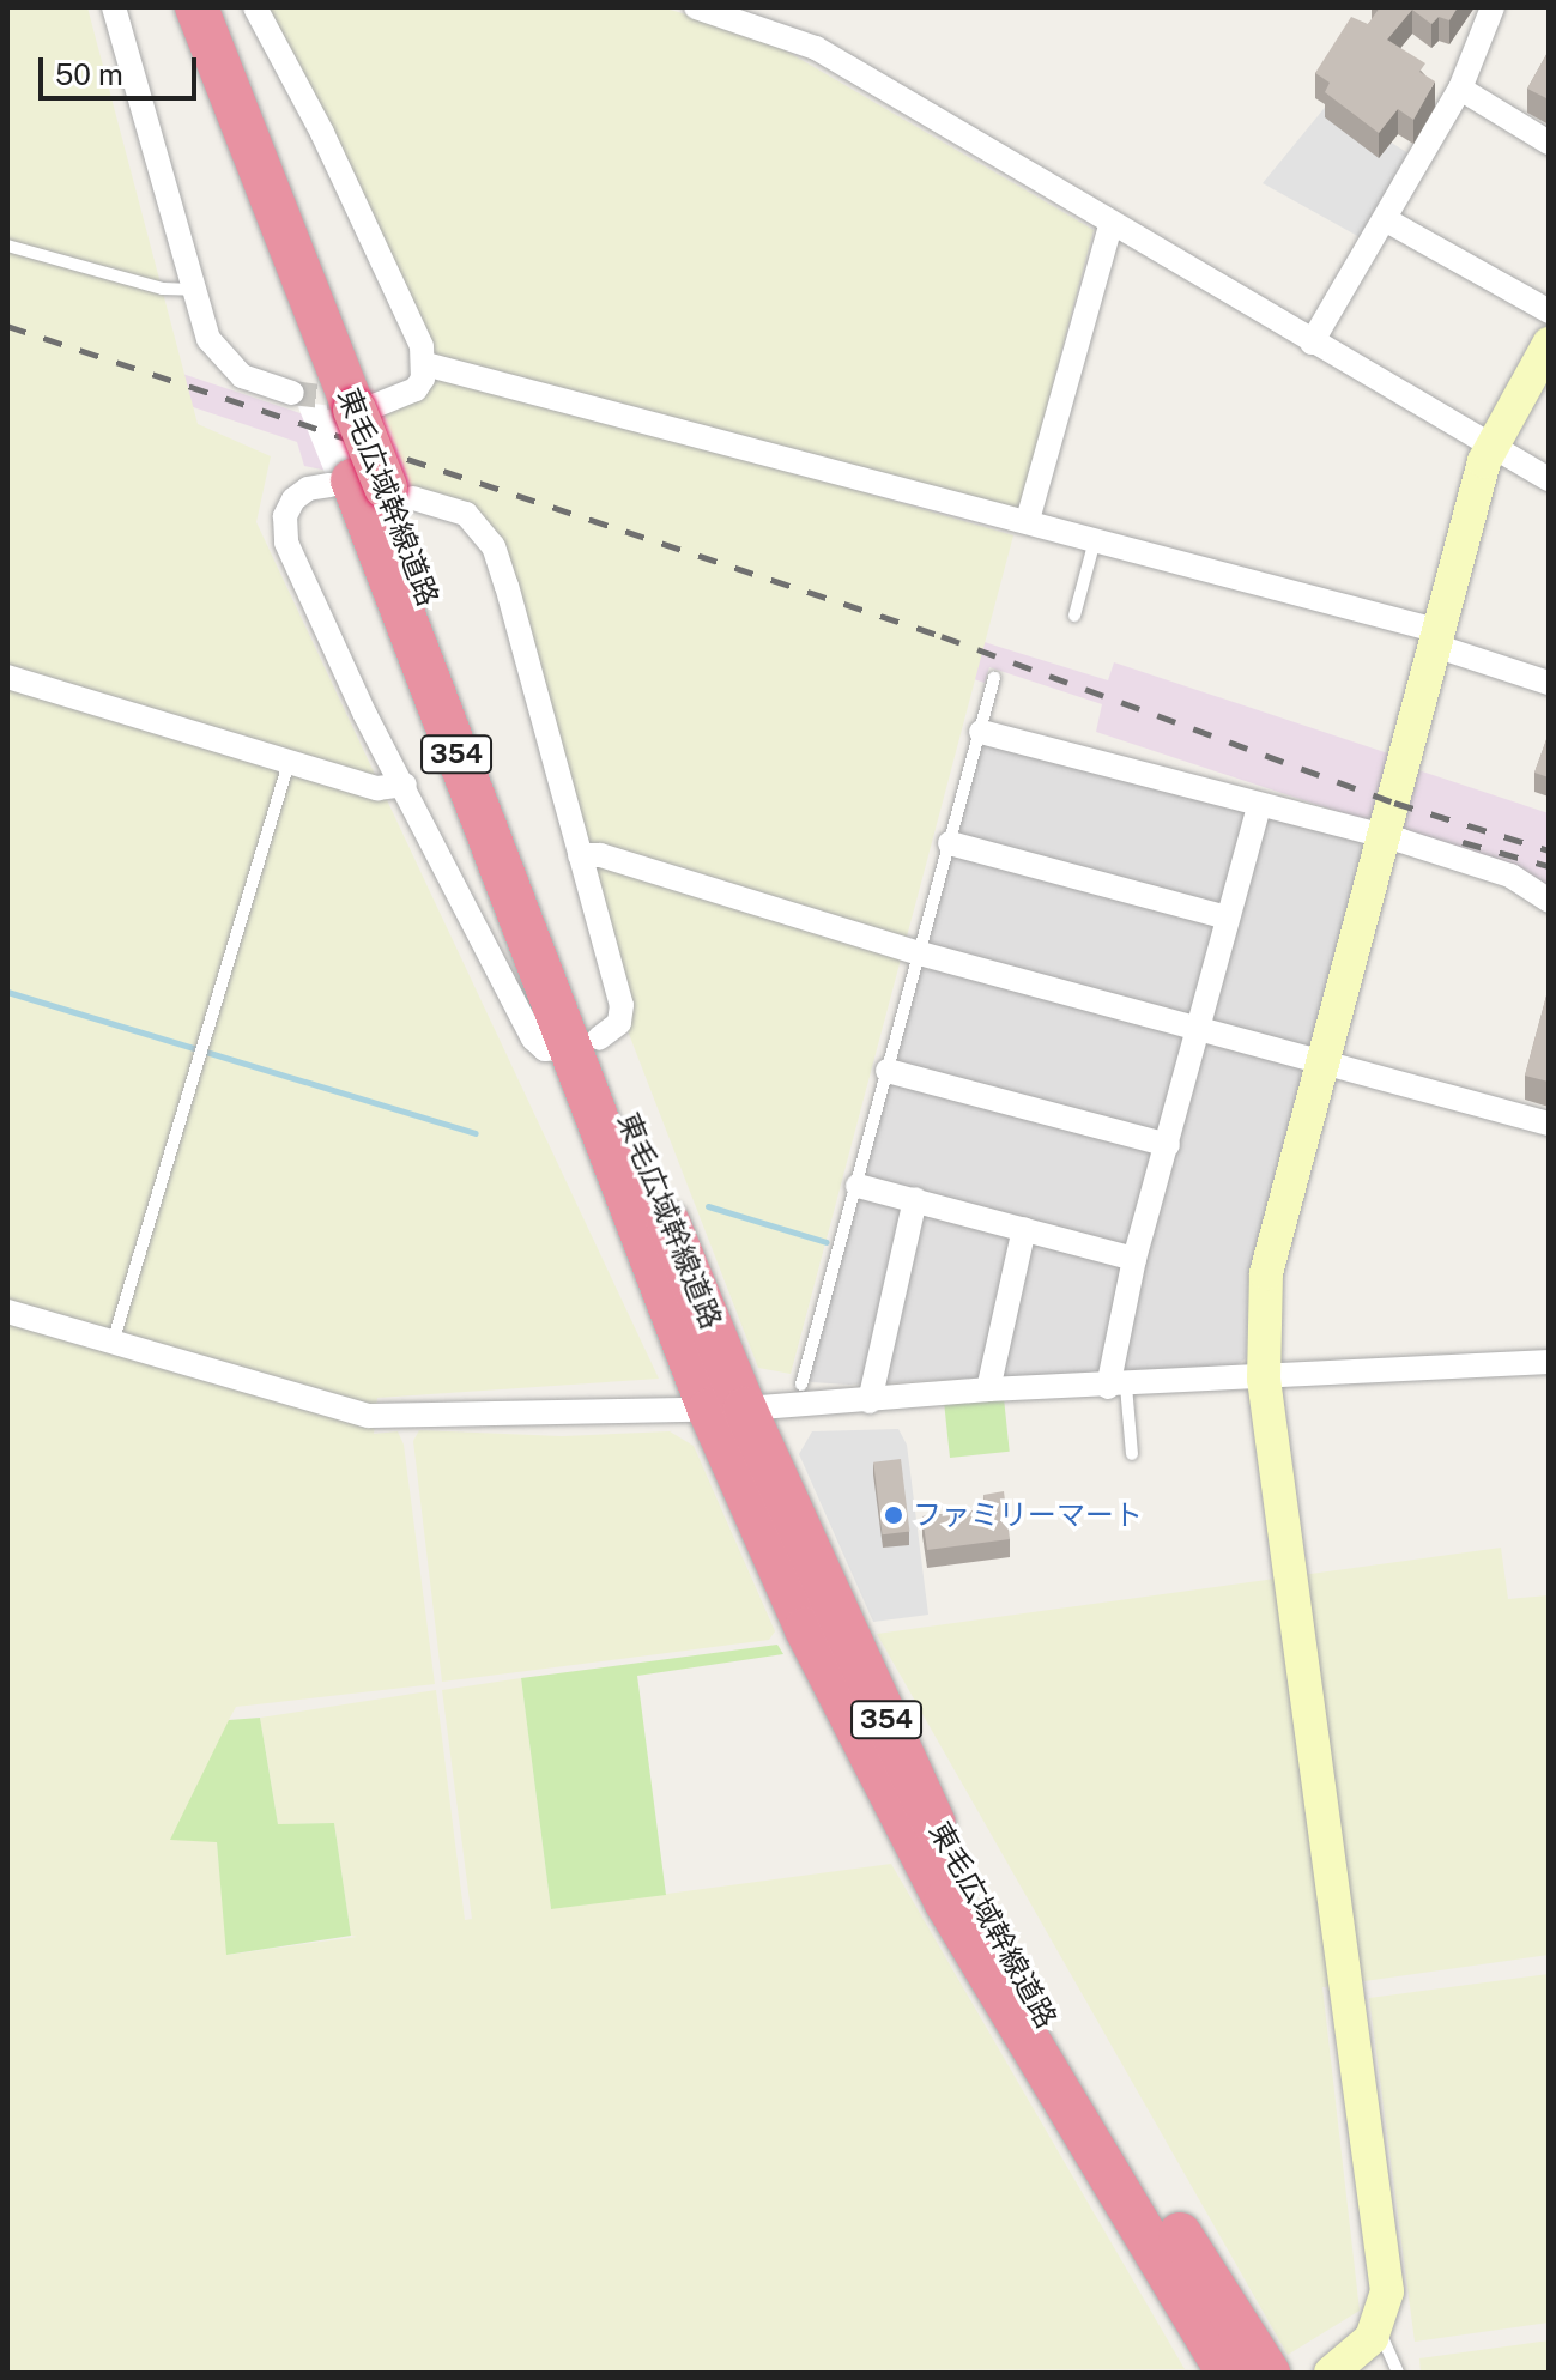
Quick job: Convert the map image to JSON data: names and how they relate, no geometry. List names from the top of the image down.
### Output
{
  "streets": {
    "highway": ["東毛広域幹線道路", "354"]
  },
  "places": ["ファミリーマート"],
  "scale_bar": "50 m"
}
